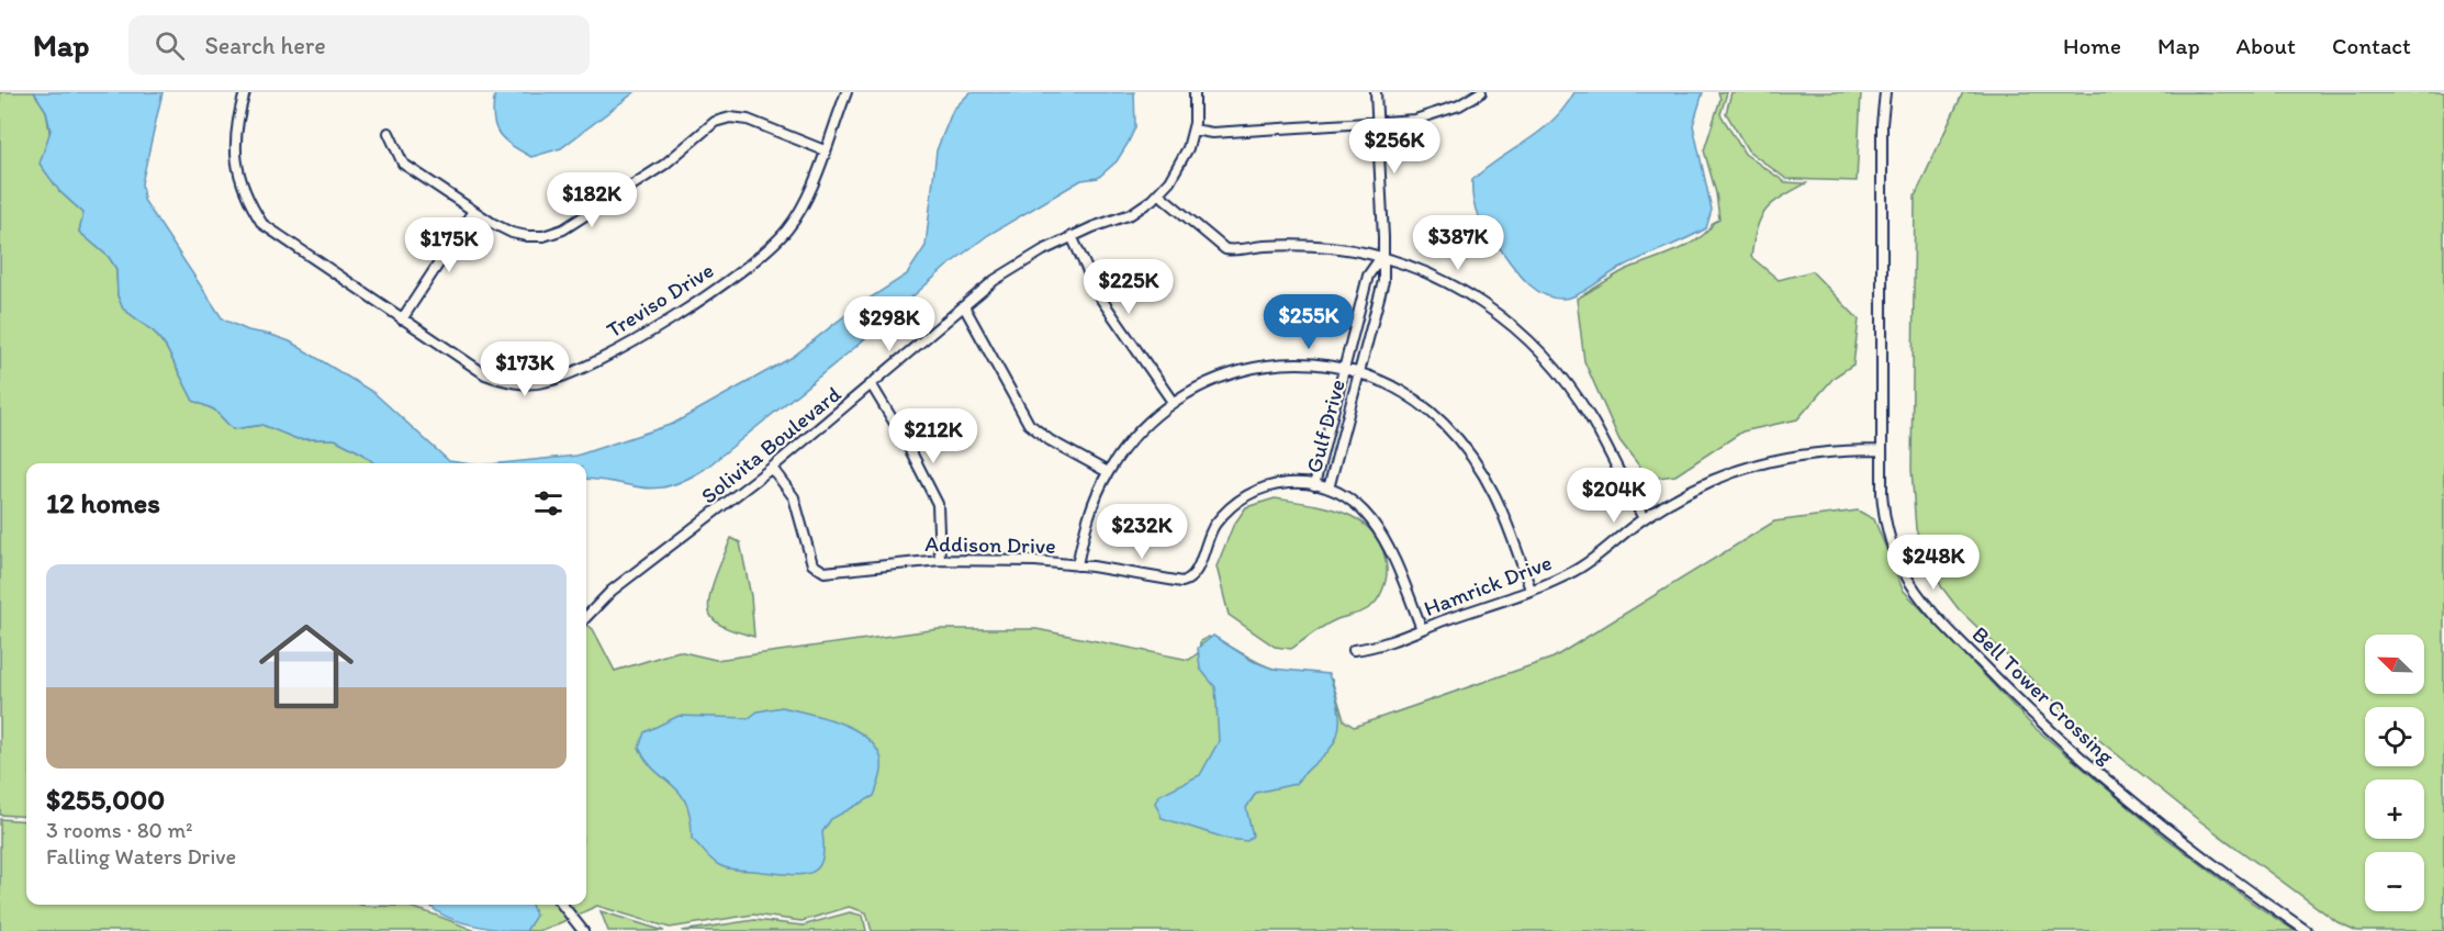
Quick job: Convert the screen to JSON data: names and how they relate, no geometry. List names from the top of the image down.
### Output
{
  "streets": {
    "street": [
      "Treviso Drive",
      "Gulf Drive",
      "Solivita Boulevard",
      "Addison Drive",
      "Hamrick Drive",
      "Bell Tower Crossing"
    ]
  },
  "crossings": [
    ["Gulf Drive", "Addison Drive"],
    ["Solivita Boulevard", "Addison Drive"],
    ["Addison Drive", "Hamrick Drive"],
    ["Hamrick Drive", "Bell Tower Crossing"]
  ],
  "north": "top left",
  "page": {
    "header": "Map",
    "search": "Search here",
    "nav": [
      "Home",
      "Map",
      "About",
      "Contact"
    ],
    "price": [
      "$256K",
      "$182K",
      "$387K",
      "$175K",
      "$225K",
      "$255K",
      "$298K",
      "$173K",
      "$212K",
      "$204K",
      "$232K",
      "$248K"
    ],
    "heading": "12 homes",
    "list": [
      {
        "name": "$255,000",
        "note": "3 rooms · 80 m² · Falling Waters Drive"
      }
    ],
    "map_buttons": ["+", "−"]
  }
}
